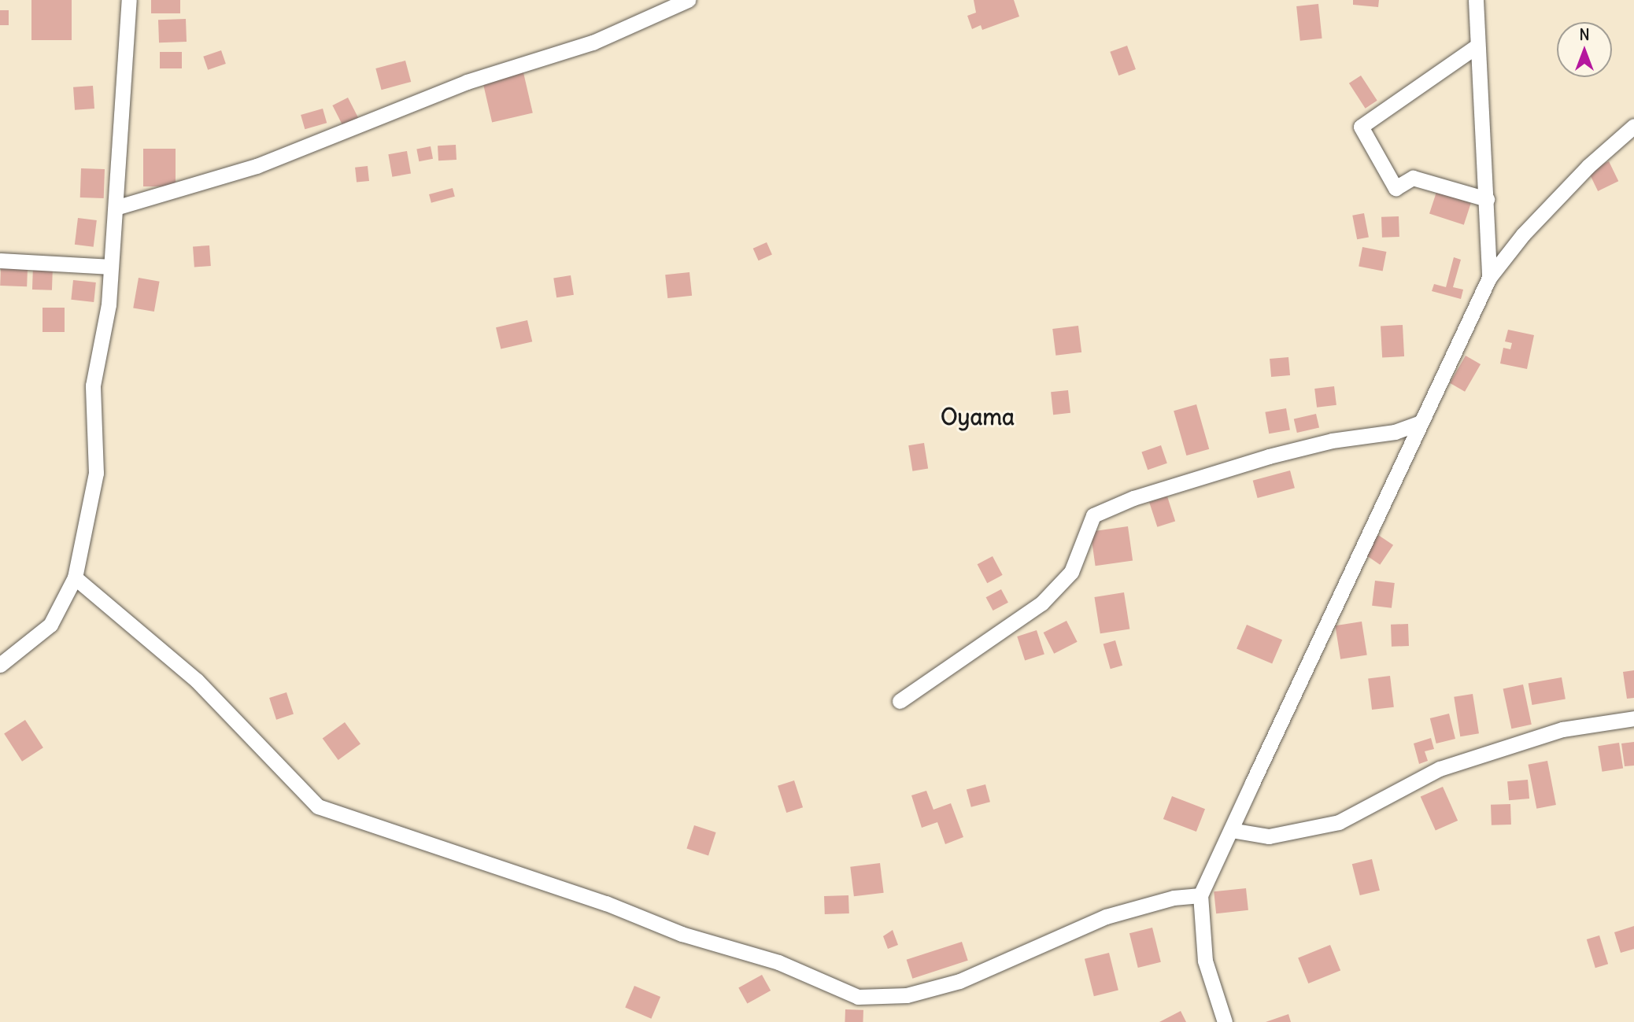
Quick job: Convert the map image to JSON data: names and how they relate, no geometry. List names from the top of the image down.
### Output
{
  "districts": ["Oyama"],
  "north": "top"
}
